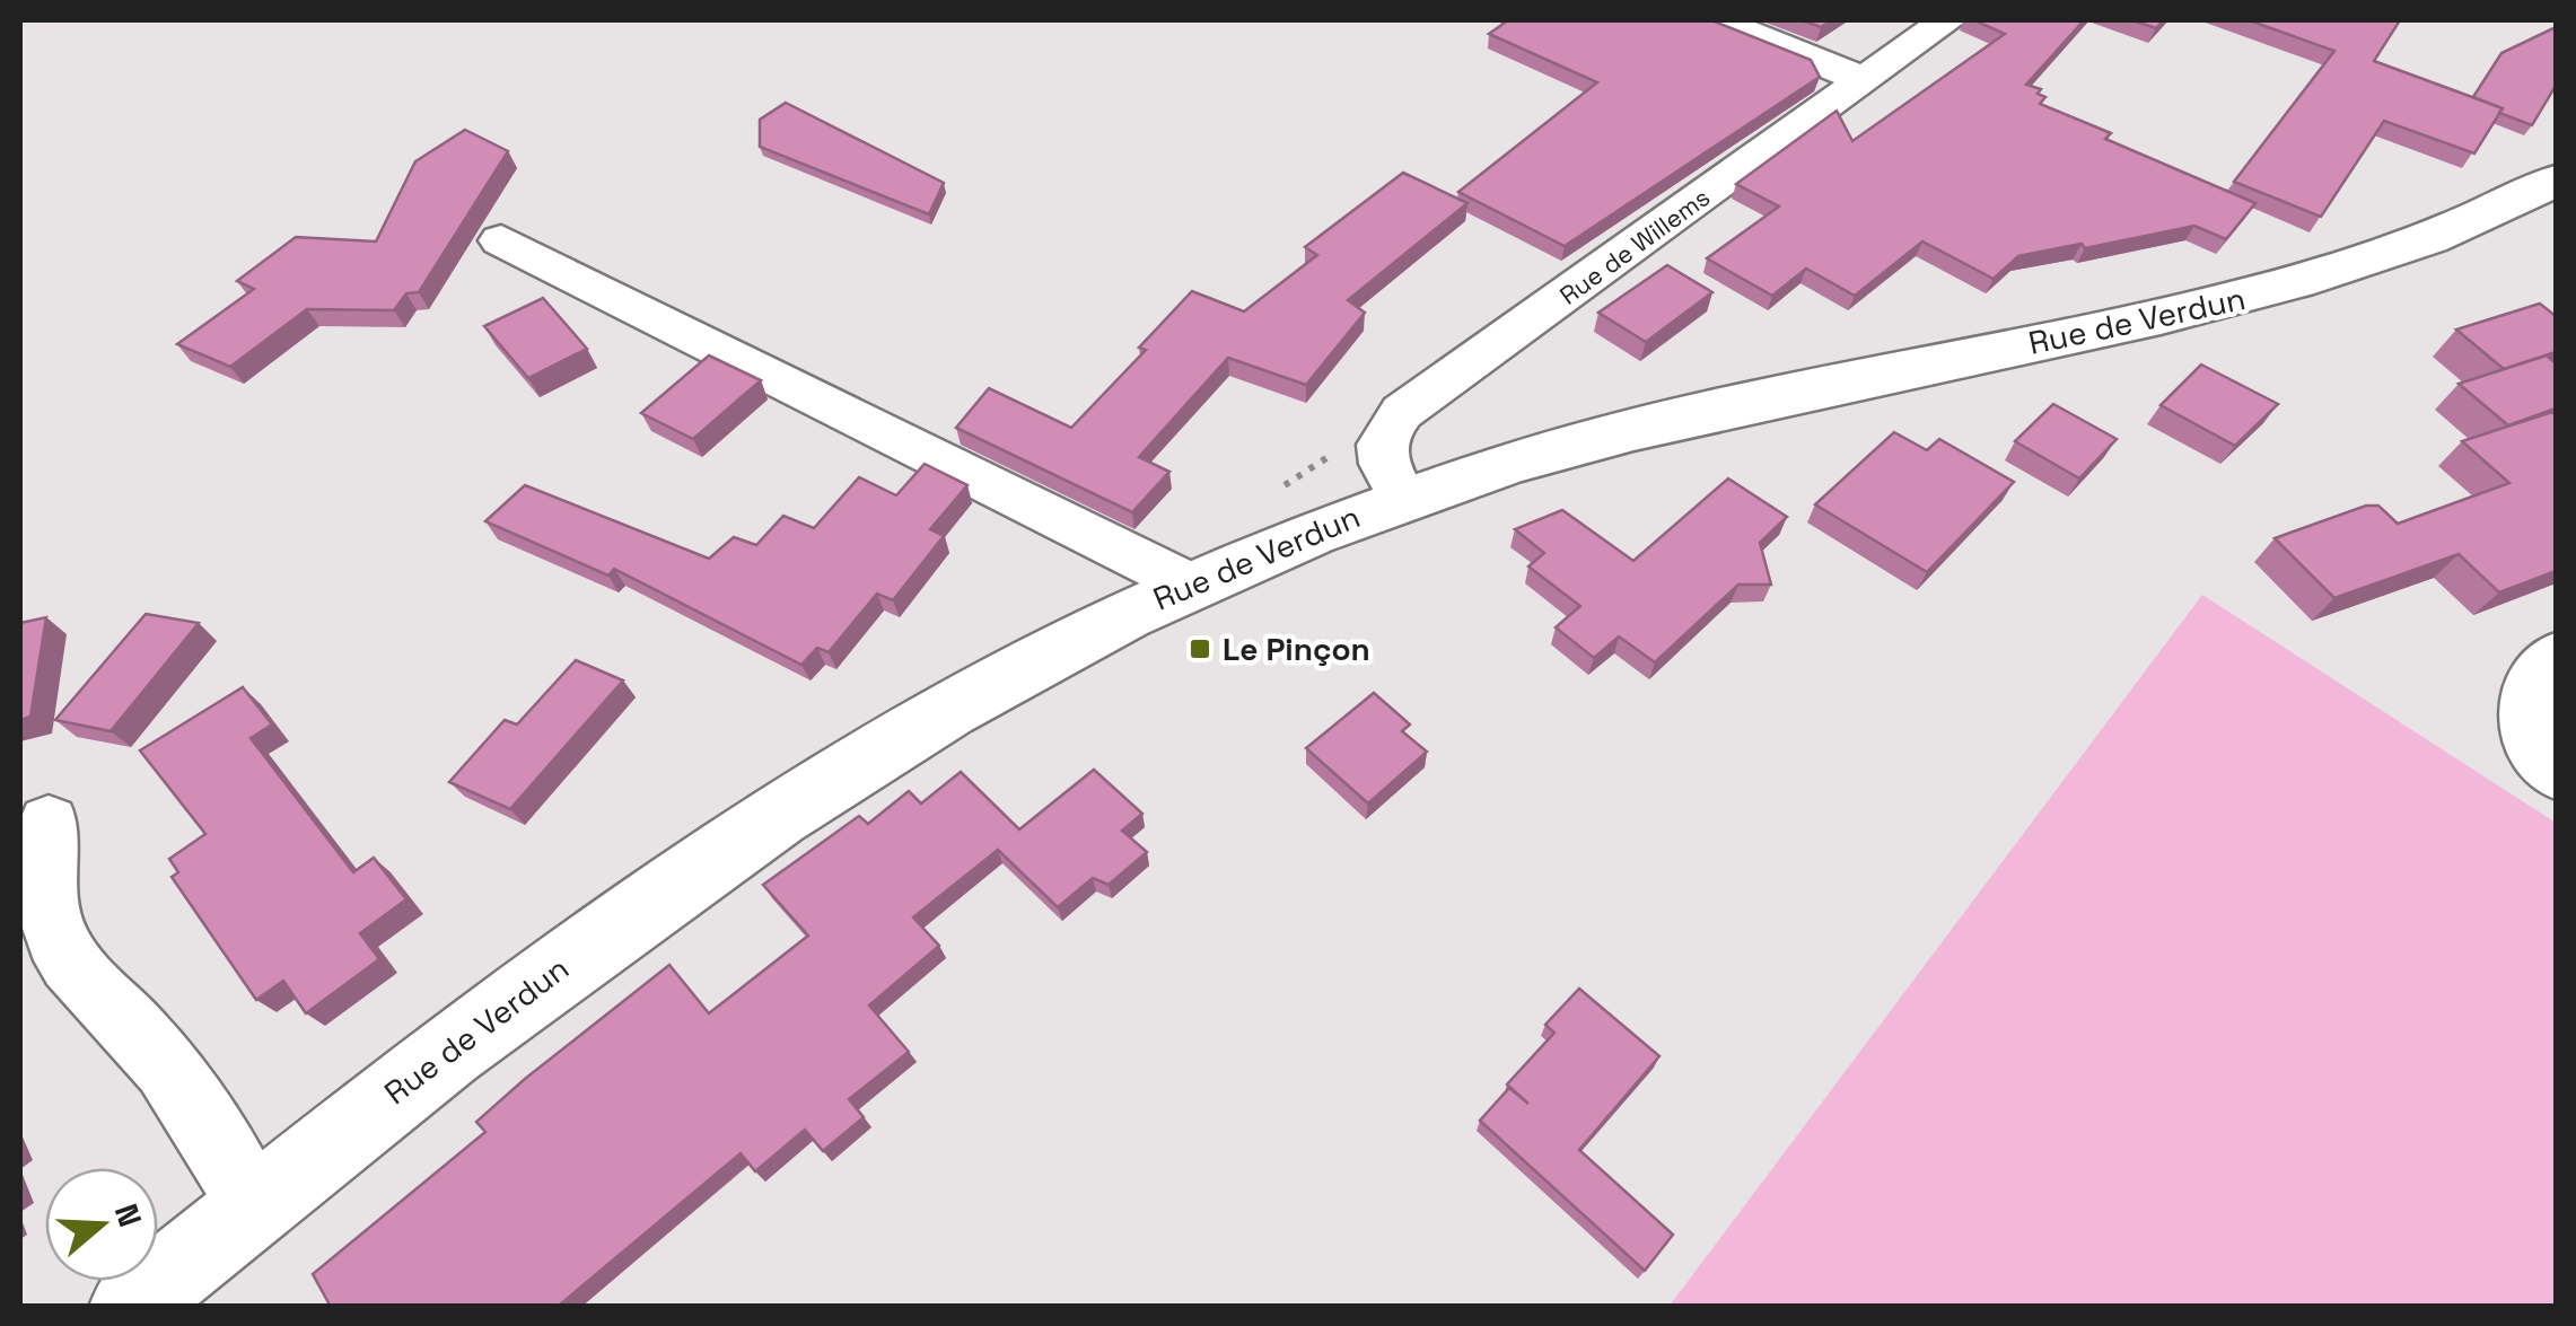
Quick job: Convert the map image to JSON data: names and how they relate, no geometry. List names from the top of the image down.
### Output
{
  "streets": {
    "main road": ["Rue de Verdun"],
    "street": ["Rue de Willems"]
  },
  "crossings": [
    ["Rue de Willems", "Rue de Verdun"]
  ],
  "places": {
    "transit": ["Le Pinçon"]
  },
  "north": "right"
}
